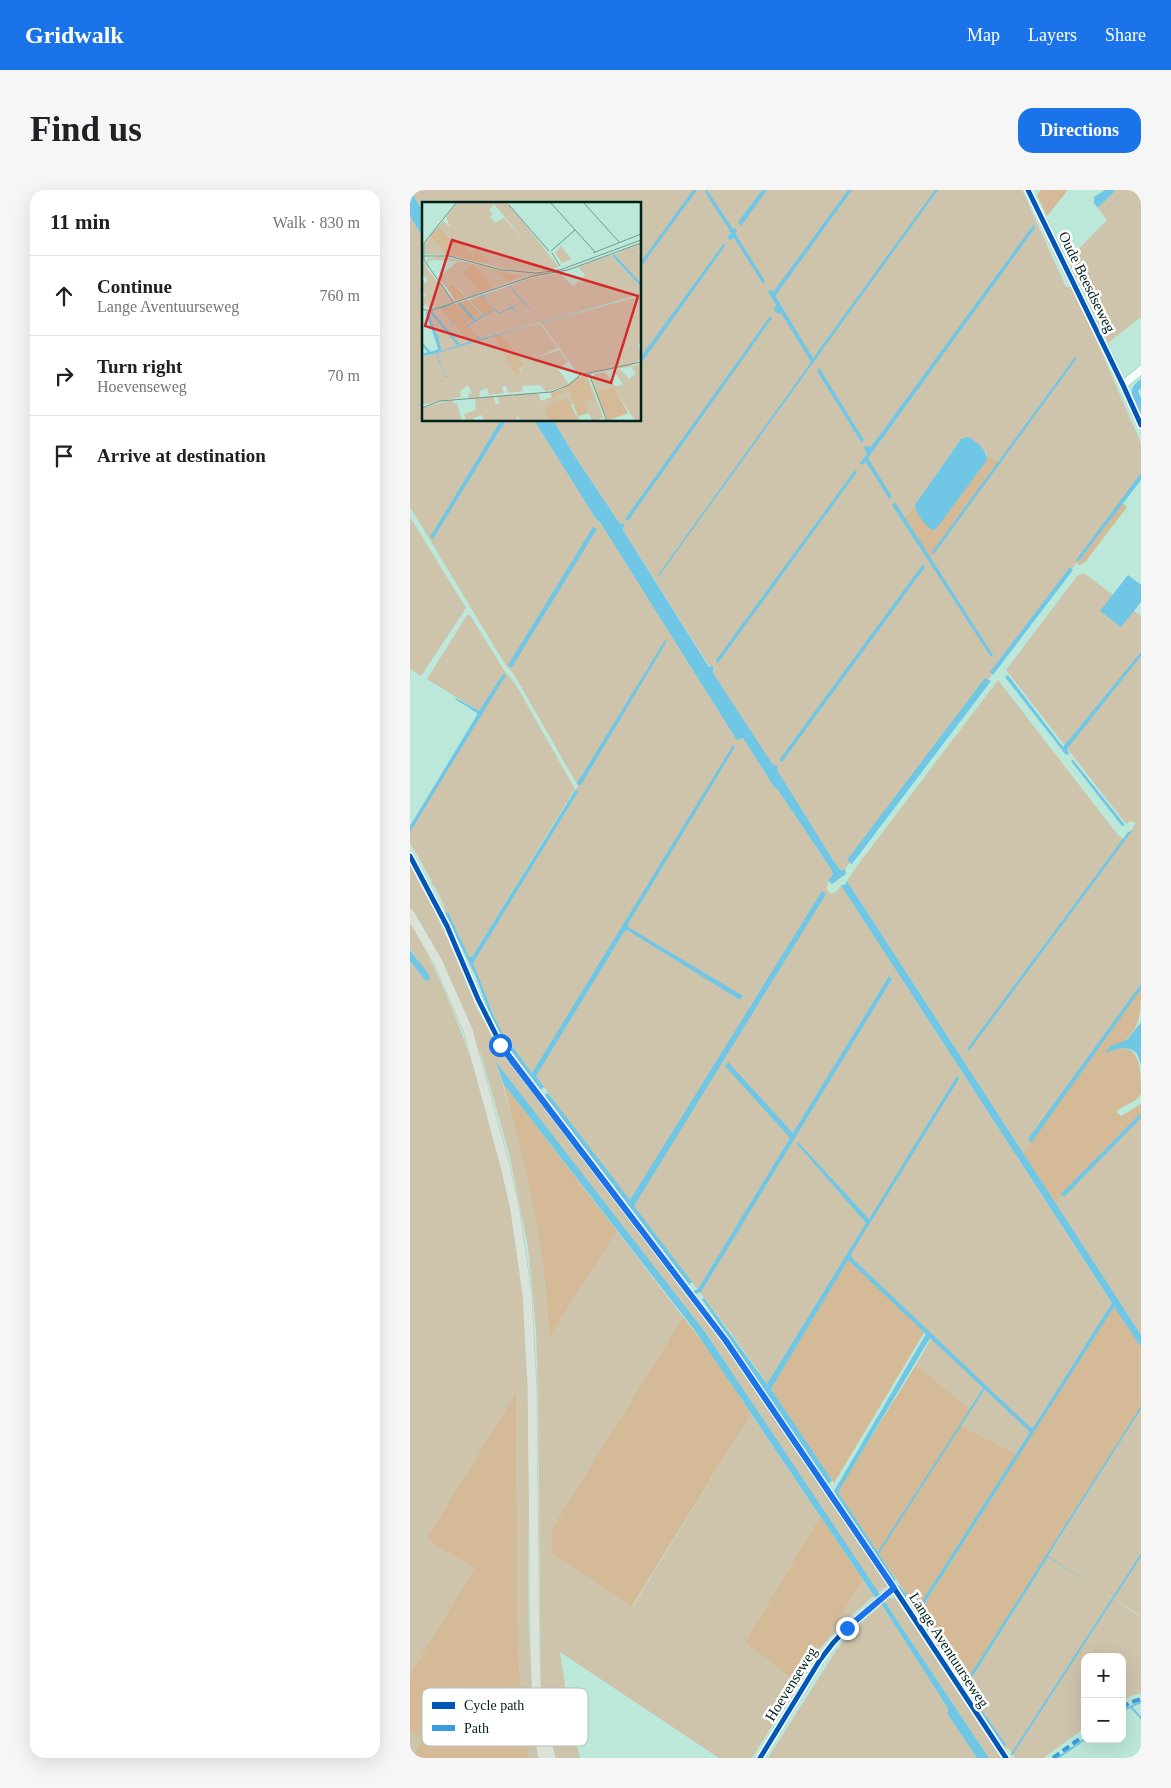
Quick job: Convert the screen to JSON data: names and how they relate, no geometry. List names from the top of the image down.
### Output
{
  "streets": {
    "street": ["Oude Beesdseweg", "Lange Aventuurseweg", "Hoevenseweg"]
  },
  "crossings": [
    ["Lange Aventuurseweg", "Hoevenseweg"]
  ],
  "legend": ["Cycle path", "Path"],
  "page": {
    "header": "Gridwalk",
    "nav": ["Map", "Layers", "Share"],
    "buttons": "Directions",
    "title": "Find us",
    "heading": ["11 min", "Walk · 830 m"],
    "list": [
      ["Continue", "Lange Aventuurseweg", "760 m"],
      ["Turn right", "Hoevenseweg", "70 m"],
      "Arrive at destination"
    ],
    "map_buttons": ["+", "−"]
  }
}
